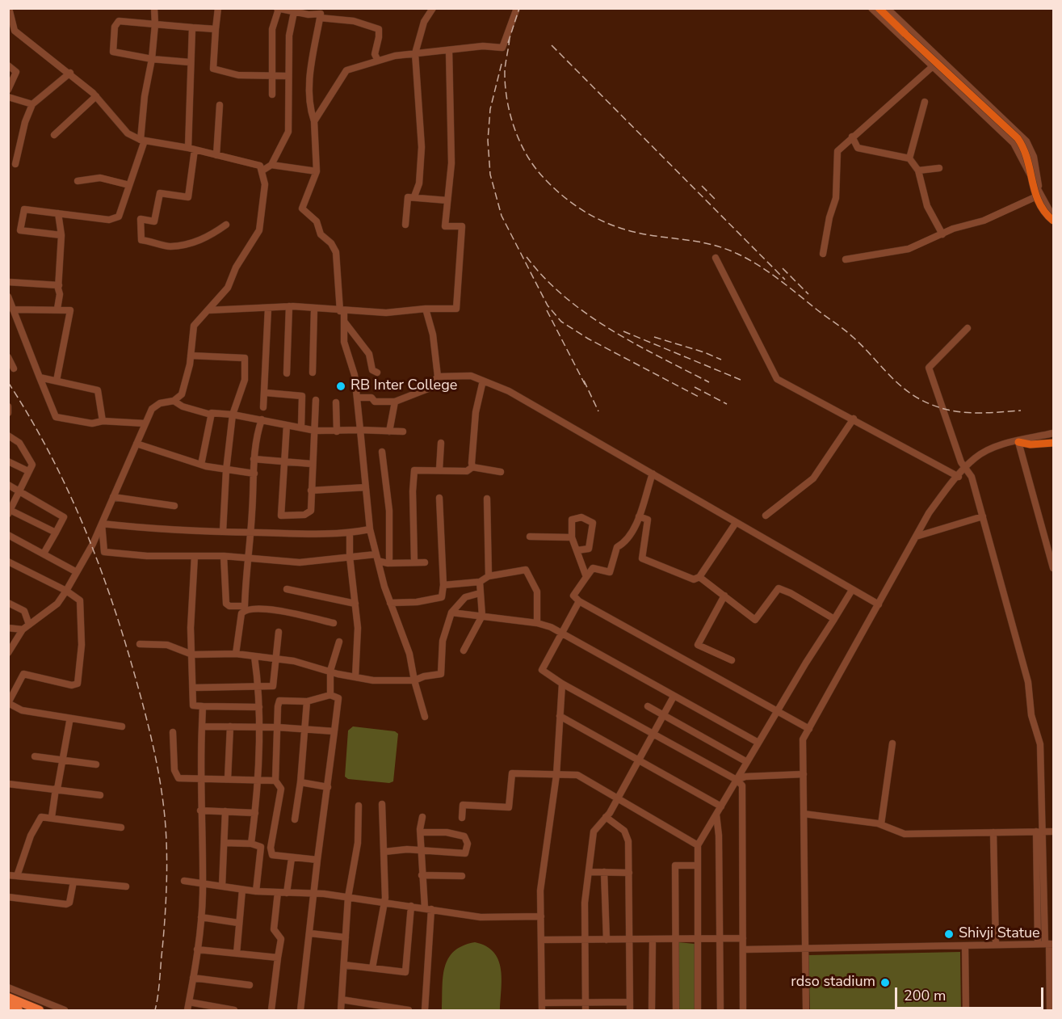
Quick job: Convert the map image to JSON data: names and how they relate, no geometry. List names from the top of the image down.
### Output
{
  "places": ["RB Inter College", "Shivji Statue", "rdso stadium"],
  "scale_bar": "200 m"
}
